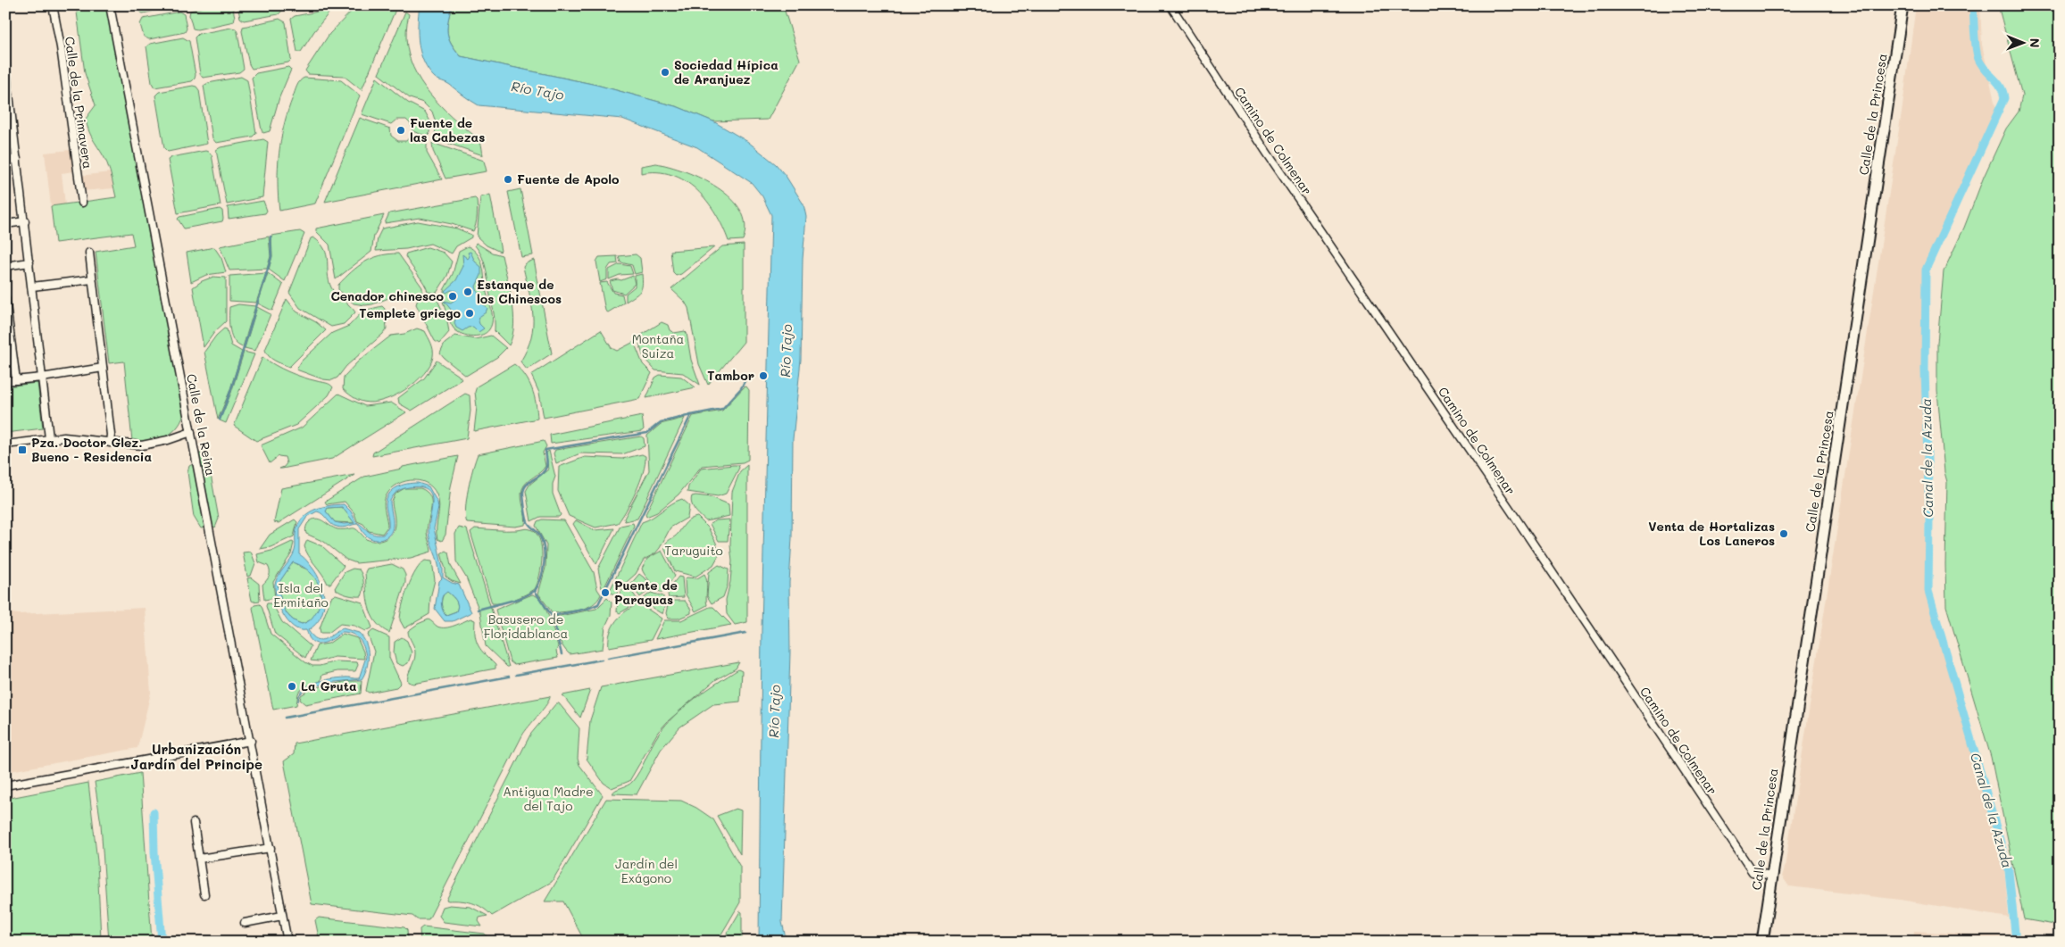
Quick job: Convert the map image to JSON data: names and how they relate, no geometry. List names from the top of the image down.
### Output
{
  "streets": {
    "street": [
      "Calle de la Primavera",
      "Calle de la Princesa",
      "Camino de Colmenar",
      "Calle de la Reina"
    ]
  },
  "crossings": [
    ["Calle de la Princesa", "Camino de Colmenar"]
  ],
  "districts": ["Urbanización Jardín del Principe"],
  "water": ["Río Tajo", "Canal de la Azuda"],
  "parks": [
    "Montaña Suiza",
    "Taruguito",
    "Isla del Ermitaño",
    "Basusero de Floridablanca",
    "Antigua Madre del Tajo",
    "Jardín del Exágono"
  ],
  "places": {
    "other": [
      "Sociedad Hípica de Aranjuez",
      "Fuente de las Cabezas",
      "Fuente de Apolo",
      "Estanque de los Chinescos",
      "Cenador chinesco",
      "Templete griego",
      "Tambor",
      "Venta de Hortalizas Los Laneros",
      "Puente de Paraguas",
      "La Gruta"
    ],
    "transit": ["Pza. Doctor Glez. Bueno - Residencia"]
  },
  "north": "right"
}
